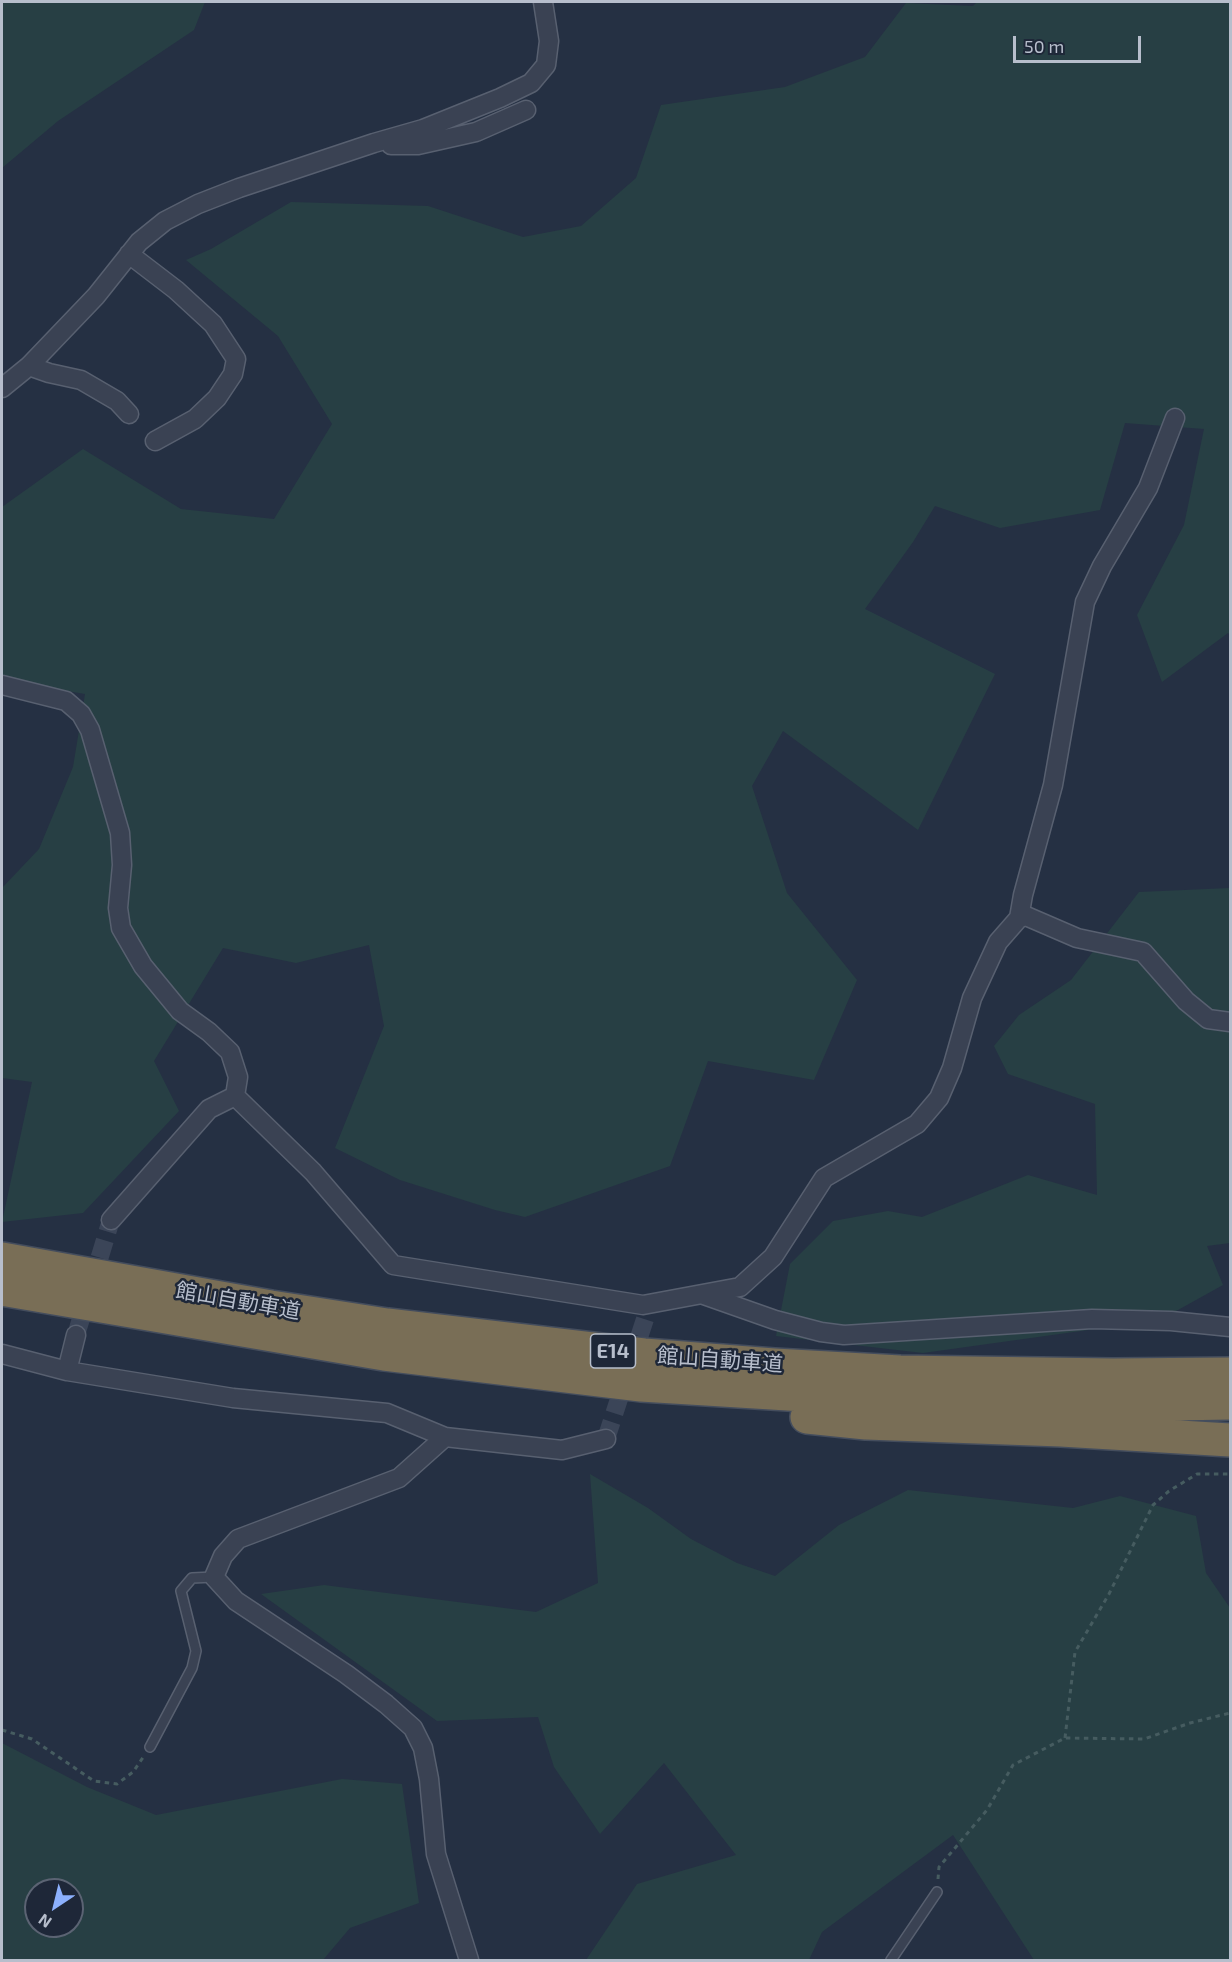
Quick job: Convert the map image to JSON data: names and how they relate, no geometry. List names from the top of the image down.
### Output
{
  "streets": {
    "highway": ["館山自動車道", "E14"]
  },
  "scale_bar": "50 m",
  "north": "bottom left"
}
